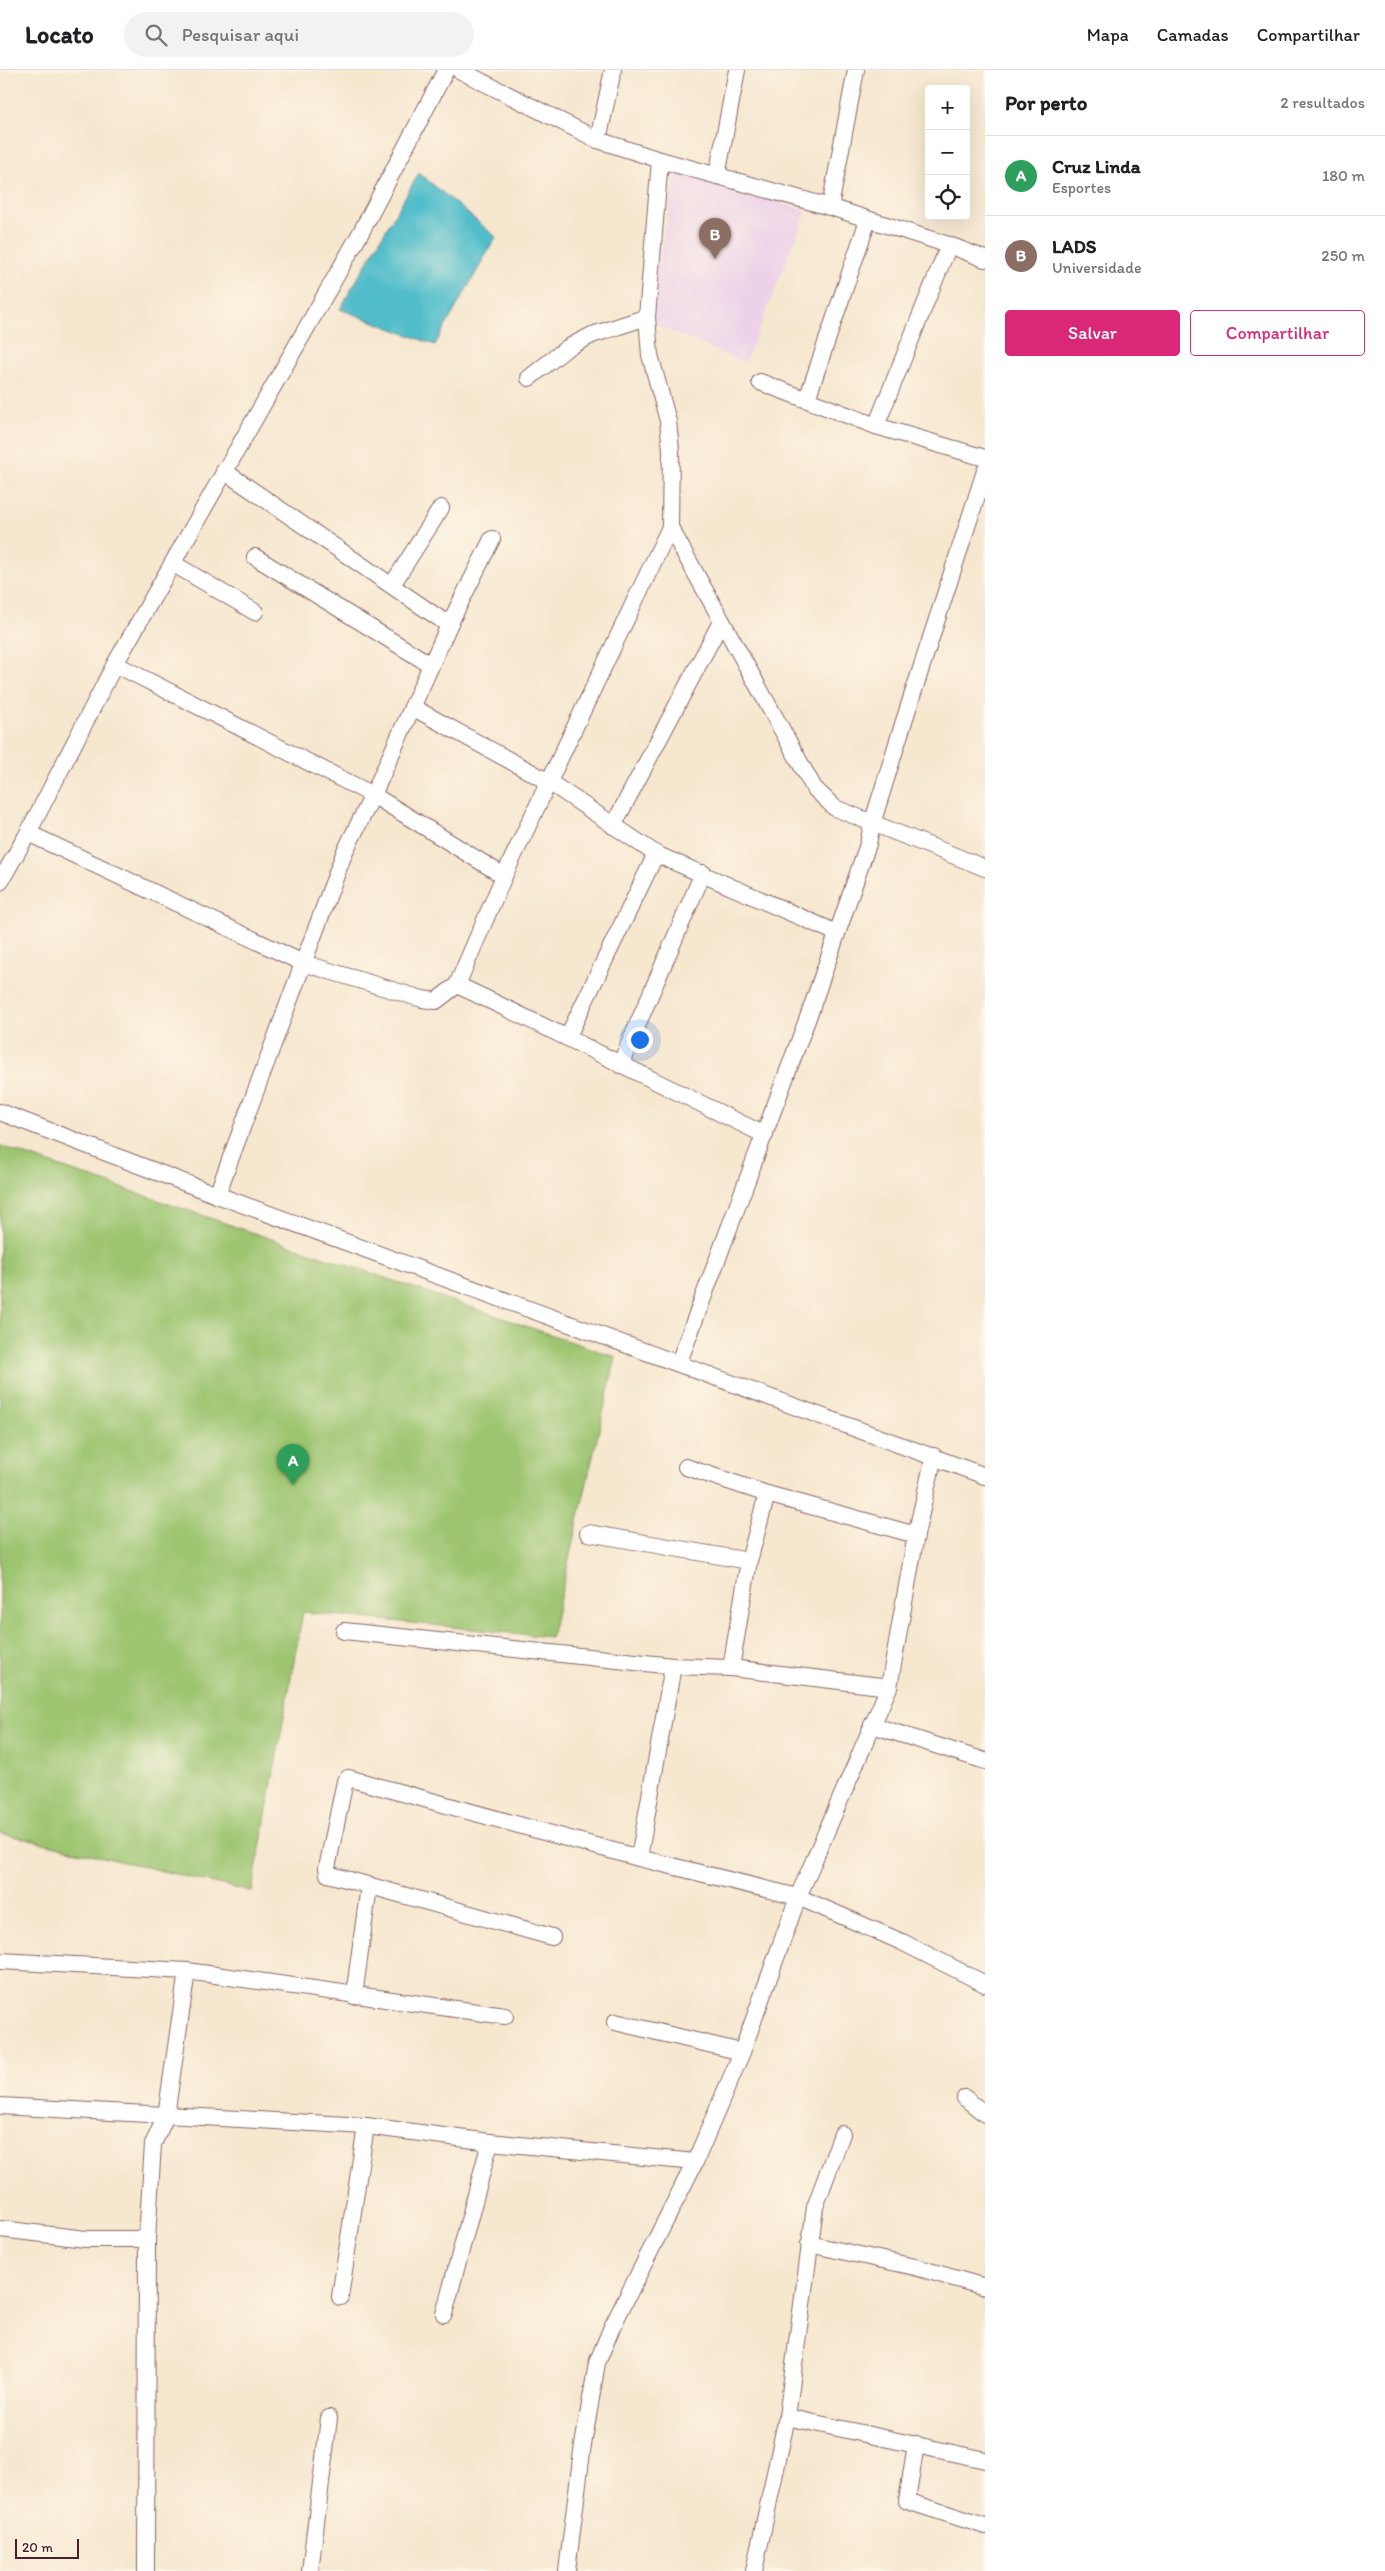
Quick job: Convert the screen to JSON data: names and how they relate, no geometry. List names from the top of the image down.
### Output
{
  "scale_bar": "20 m",
  "page": {
    "header": "Locato",
    "search": "Pesquisar aqui",
    "nav": ["Mapa", "Camadas", "Compartilhar"],
    "heading": ["Por perto", "2 resultados"],
    "map_buttons": ["+", "−"],
    "list": [
      {
        "mark": "A",
        "name": "Cruz Linda",
        "note": "Esportes",
        "value": "180 m"
      },
      {
        "mark": "B",
        "name": "LADS",
        "note": "Universidade",
        "value": "250 m"
      }
    ],
    "pins": ["B", "A"],
    "buttons": ["Salvar", "Compartilhar"],
    "scale": "20 m"
  }
}
